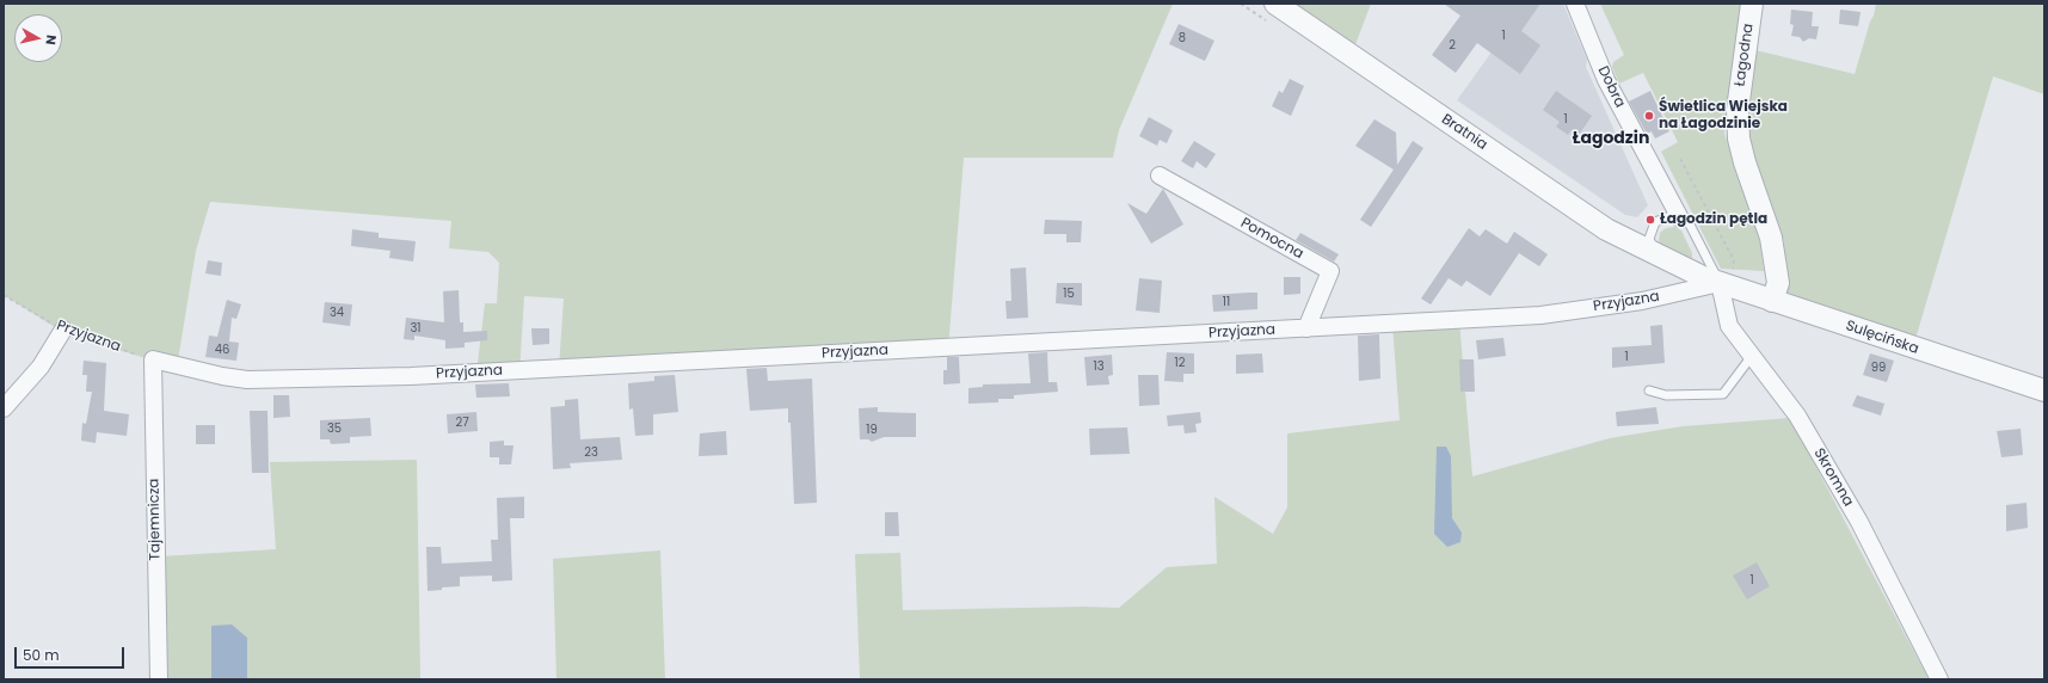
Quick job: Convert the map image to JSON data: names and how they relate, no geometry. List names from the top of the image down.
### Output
{
  "streets": {
    "street": [
      "Łagodna",
      "Dobra",
      "Bratnia",
      "Pomocna",
      "Przyjazna",
      "Sulęcińska",
      "Skromna",
      "Tajemnicza"
    ]
  },
  "crossings": [
    ["Łagodna", "Sulęcińska"],
    ["Bratnia", "Przyjazna"],
    ["Bratnia", "Sulęcińska"],
    ["Bratnia", "Skromna"],
    ["Pomocna", "Przyjazna"],
    ["Przyjazna", "Sulęcińska"],
    ["Przyjazna", "Skromna"],
    ["Przyjazna", "Tajemnicza"],
    ["Sulęcińska", "Skromna"]
  ],
  "districts": ["Łagodzin"],
  "places": ["Świetlica Wiejska na Łagodzinie", "Łagodzin pętla"],
  "house_numbers": [
    "1",
    "8",
    "2",
    "1",
    "15",
    "11",
    "34",
    "31",
    "46",
    "1",
    "12",
    "13",
    "99",
    "27",
    "35",
    "19",
    "23",
    "1"
  ],
  "scale_bar": "50 m",
  "north": "right"
}
